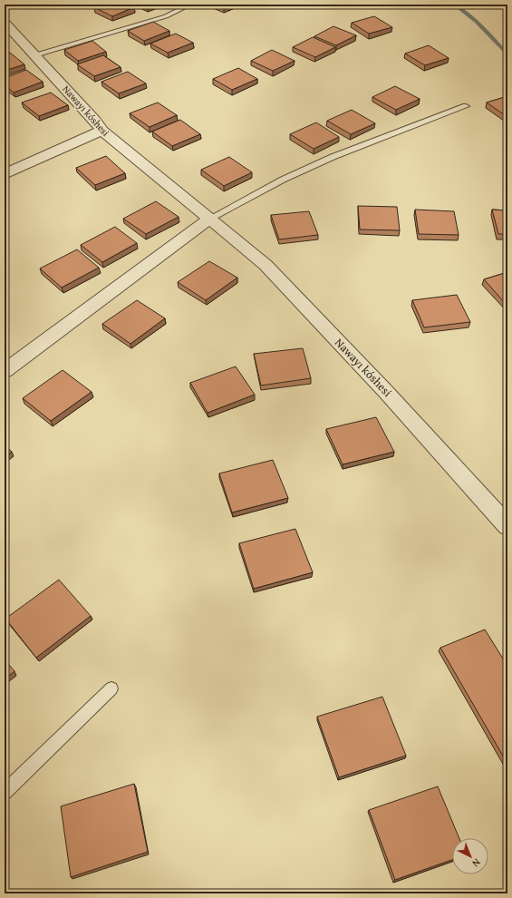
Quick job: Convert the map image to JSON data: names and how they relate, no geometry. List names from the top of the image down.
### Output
{
  "streets": {
    "street": ["Nawayı kóshesi"]
  },
  "north": "bottom right"
}
